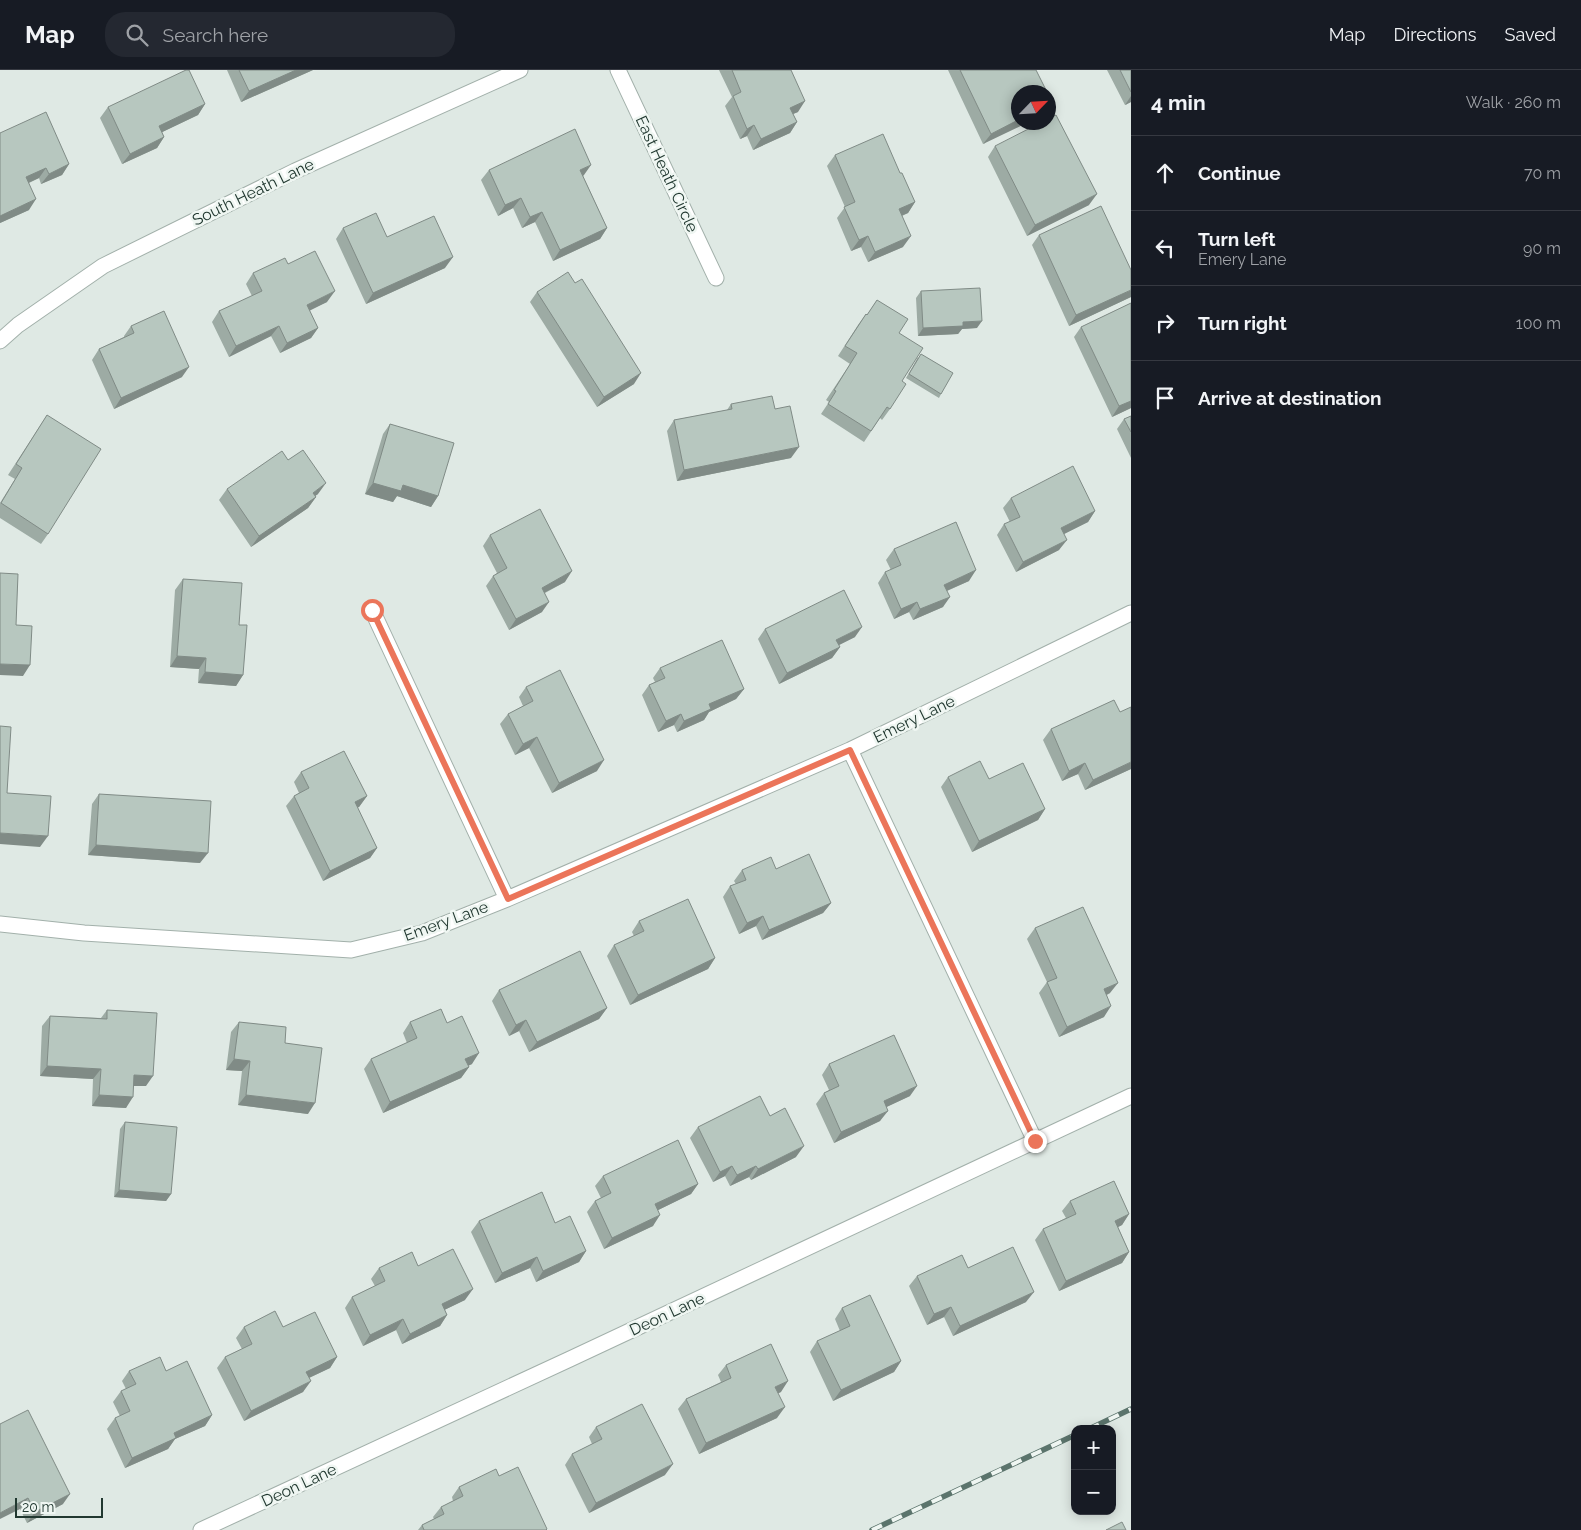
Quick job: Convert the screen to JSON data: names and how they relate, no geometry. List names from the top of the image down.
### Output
{
  "streets": {
    "street": [
      "East Heath Circle",
      "South Heath Lane",
      "Emery Lane",
      "Deon Lane"
    ]
  },
  "scale_bar": "20 m",
  "north": "top right",
  "page": {
    "header": "Map",
    "search": "Search here",
    "nav": ["Map", "Directions", "Saved"],
    "heading": ["4 min", "Walk · 260 m"],
    "list": [
      ["Continue", "70 m"],
      ["Turn left", "Emery Lane", "90 m"],
      ["Turn right", "100 m"],
      "Arrive at destination"
    ],
    "map_buttons": ["+", "−"],
    "scale": "20 m"
  }
}
